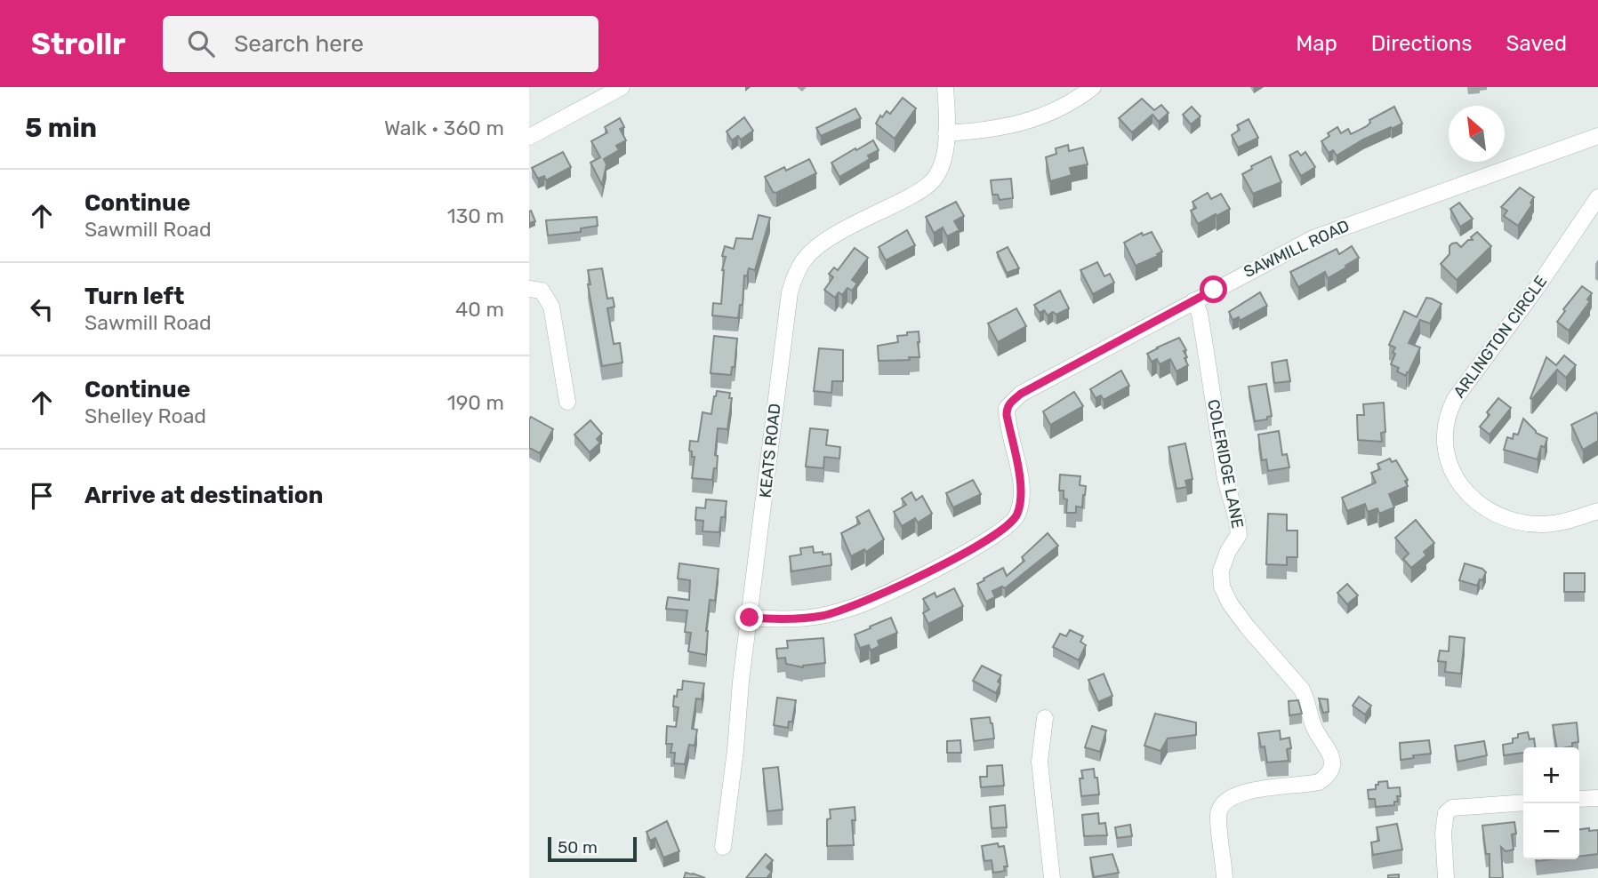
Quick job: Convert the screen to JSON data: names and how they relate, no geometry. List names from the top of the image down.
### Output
{
  "streets": {
    "street": [
      "SAWMILL ROAD",
      "ARLINGTON CIRCLE",
      "KEATS ROAD",
      "COLERIDGE LANE"
    ]
  },
  "crossings": [
    ["SAWMILL ROAD", "KEATS ROAD"],
    ["SAWMILL ROAD", "COLERIDGE LANE"]
  ],
  "scale_bar": "50 m",
  "north": "top left",
  "page": {
    "header": "Strollr",
    "search": "Search here",
    "nav": ["Map", "Directions", "Saved"],
    "heading": ["5 min", "Walk · 360 m"],
    "list": [
      ["Continue", "Sawmill Road", "130 m"],
      ["Turn left", "Sawmill Road", "40 m"],
      ["Continue", "Shelley Road", "190 m"],
      "Arrive at destination"
    ],
    "map_buttons": ["+", "−"],
    "scale": "50 m"
  }
}
